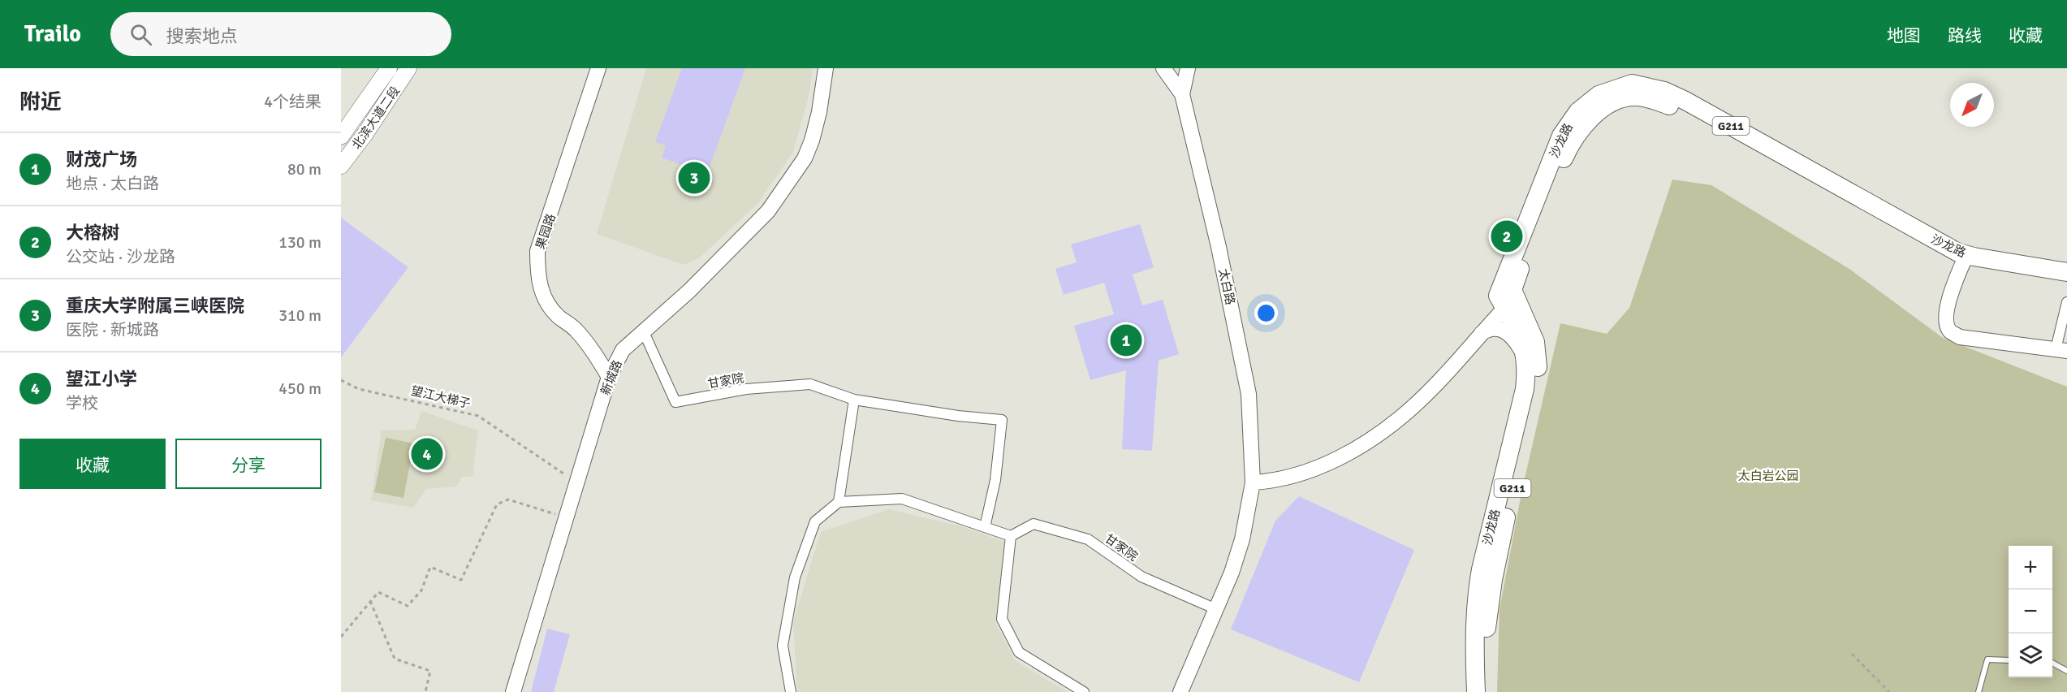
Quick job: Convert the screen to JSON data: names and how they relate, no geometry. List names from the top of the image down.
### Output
{
  "streets": {
    "highway": ["G211", "沙龙路"],
    "main road": [
      "北滨大道二段",
      "果园路",
      "太白路",
      "新城路"
    ],
    "street": ["甘家院"],
    "path": ["望江大梯子"]
  },
  "crossings": [
    ["果园路", "新城路"],
    ["太白路", "甘家院"],
    ["新城路", "甘家院"],
    ["新城路", "望江大梯子"]
  ],
  "parks": ["太白岩公园"],
  "north": "bottom left",
  "page": {
    "header": "Trailo",
    "search": "搜索地点",
    "nav": ["地图", "路线", "收藏"],
    "heading": ["附近", "4个结果"],
    "list": [
      {
        "mark": "1",
        "name": "财茂广场",
        "note": "地点 · 太白路",
        "value": "80 m"
      },
      {
        "mark": "2",
        "name": "大榕树",
        "note": "公交站 · 沙龙路",
        "value": "130 m"
      },
      {
        "mark": "3",
        "name": "重庆大学附属三峡医院",
        "note": "医院 · 新城路",
        "value": "310 m"
      },
      {
        "mark": "4",
        "name": "望江小学",
        "note": "学校",
        "value": "450 m"
      }
    ],
    "pins": [
      "3",
      "2",
      "1",
      "4"
    ],
    "buttons": ["收藏", "分享"],
    "map_buttons": ["+", "−"]
  }
}
